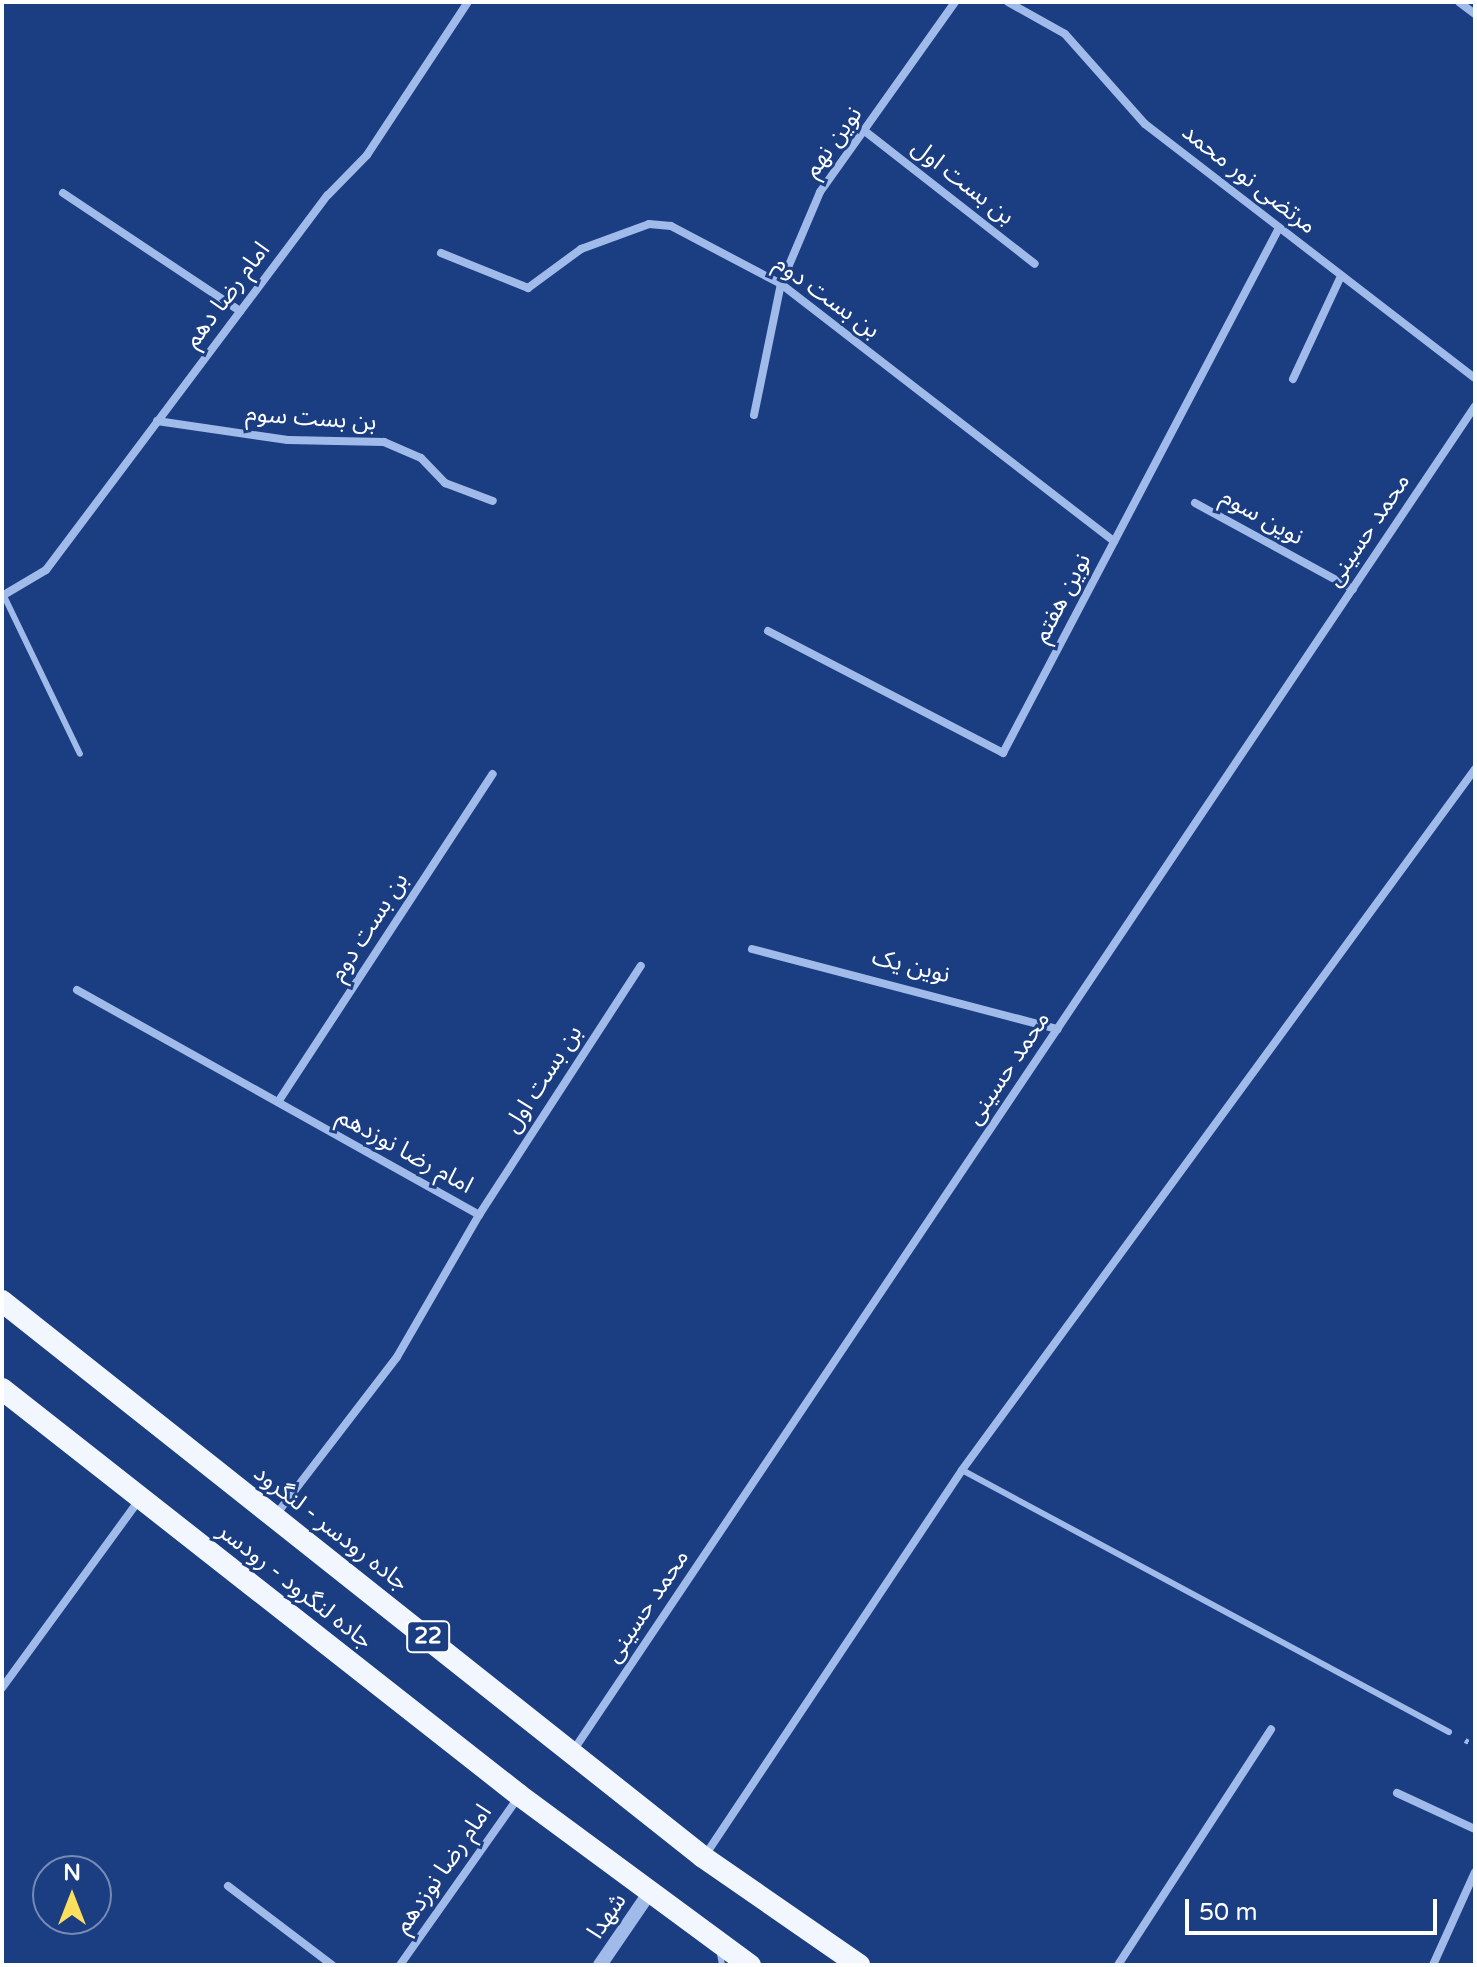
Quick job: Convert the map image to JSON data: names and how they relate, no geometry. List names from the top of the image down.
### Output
{
  "streets": {
    "highway": ["جاده رودسر - لنگرود", "جاده لنگرود - رودسر", "22"],
    "street": [
      "نوین نهم",
      "مرتضی نور محمد",
      "بن بست اول",
      "امام رضا دهم",
      "بن بست دوم",
      "بن بست سوم",
      "نوین سوم",
      "محمد حسینی",
      "نوین هفتم",
      "نوین یک",
      "امام رضا نوزدهم",
      "شهدا"
    ]
  },
  "crossings": [
    ["نوین نهم", "بن بست اول"],
    ["نوین نهم", "بن بست دوم"],
    ["مرتضی نور محمد", "نوین هفتم"],
    ["بن بست اول", "امام رضا نوزدهم"],
    ["امام رضا دهم", "بن بست سوم"],
    ["بن بست دوم", "نوین هفتم"],
    ["بن بست دوم", "امام رضا نوزدهم"],
    ["نوین سوم", "محمد حسینی"],
    ["محمد حسینی", "نوین یک"],
    ["محمد حسینی", "جاده رودسر - لنگرود"],
    ["امام رضا نوزدهم", "جاده رودسر - لنگرود"],
    ["امام رضا نوزدهم", "جاده لنگرود - رودسر"],
    ["جاده لنگرود - رودسر", "شهدا"]
  ],
  "scale_bar": "50 m",
  "north": "top"
}
